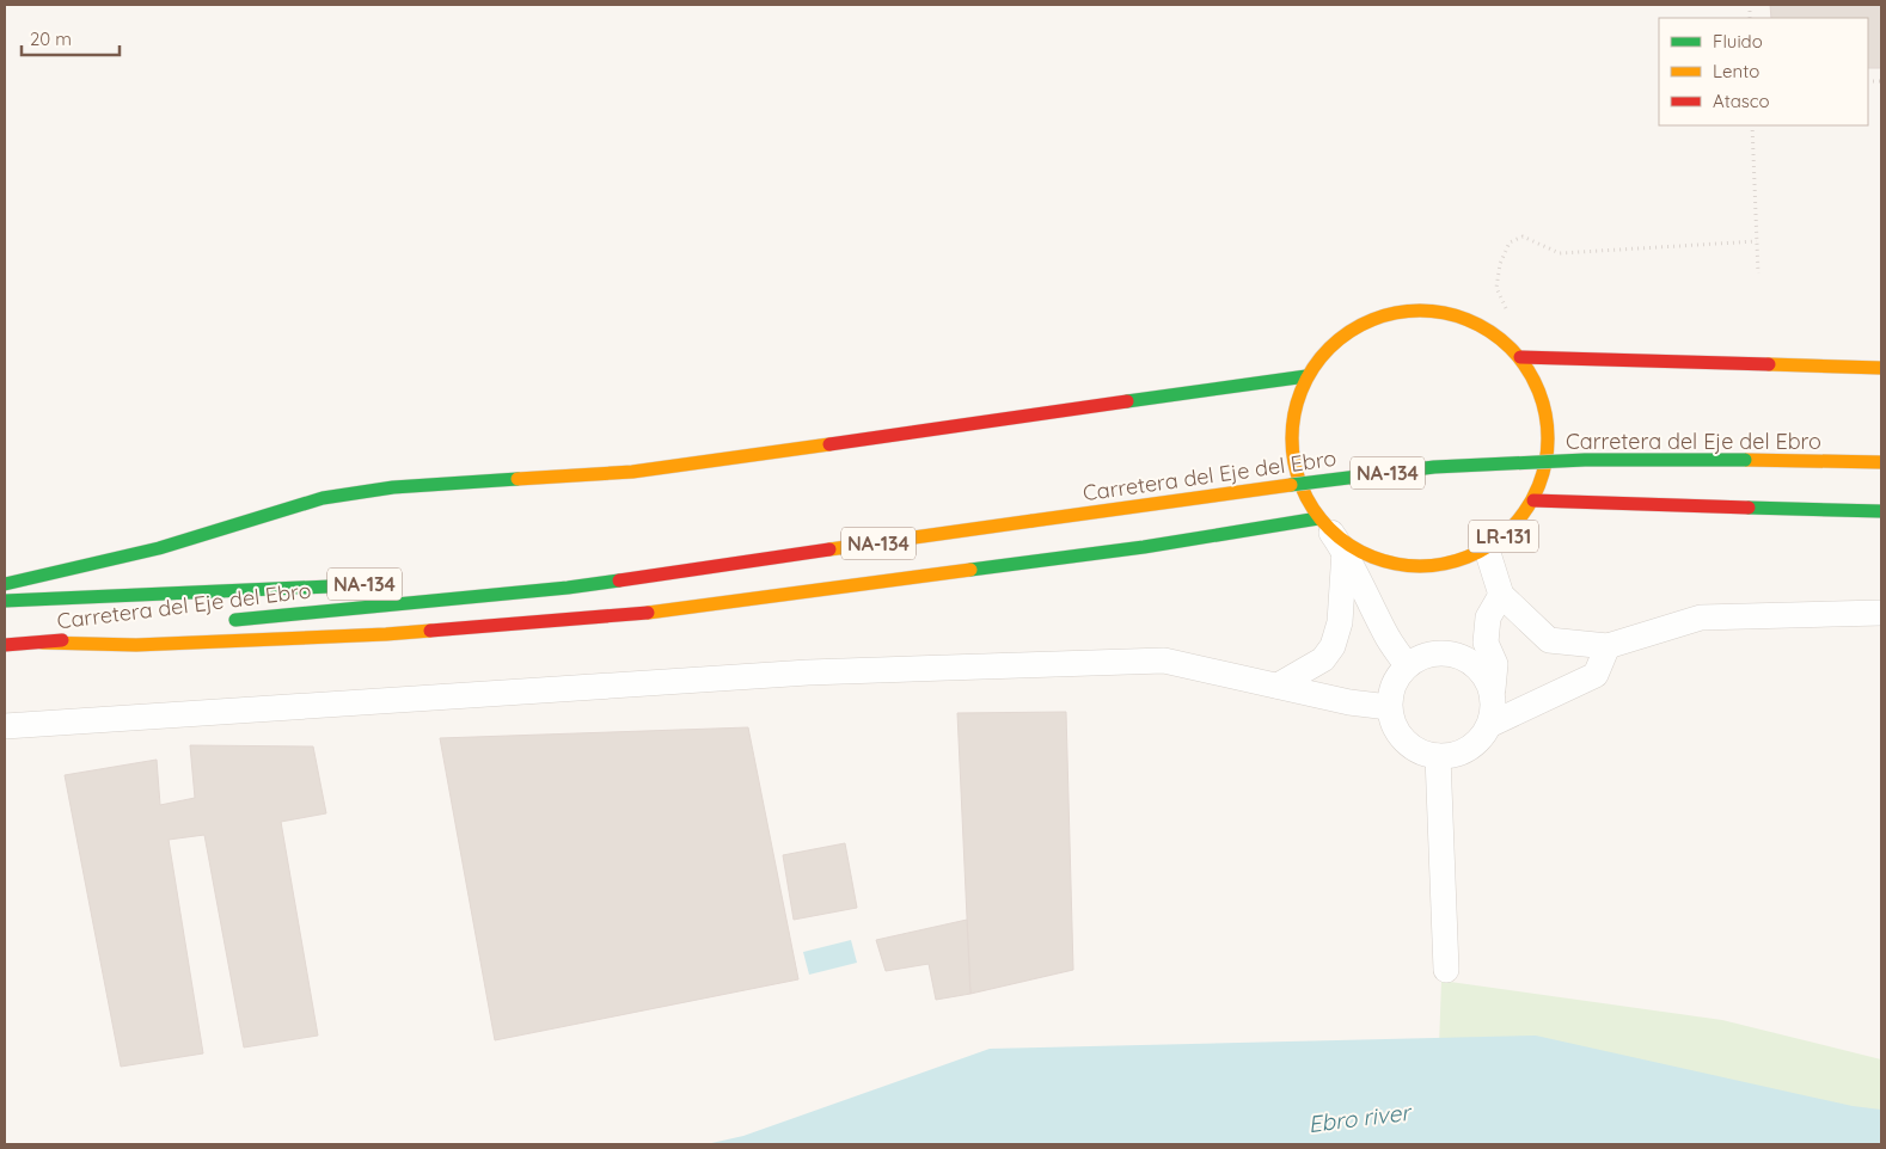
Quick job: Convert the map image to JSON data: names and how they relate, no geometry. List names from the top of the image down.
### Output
{
  "streets": {
    "main road": ["Carretera del Eje del Ebro", "NA-134", "LR-131"]
  },
  "water": ["Ebro river"],
  "legend": ["Fluido", "Lento", "Atasco"],
  "scale_bar": "20 m"
}
